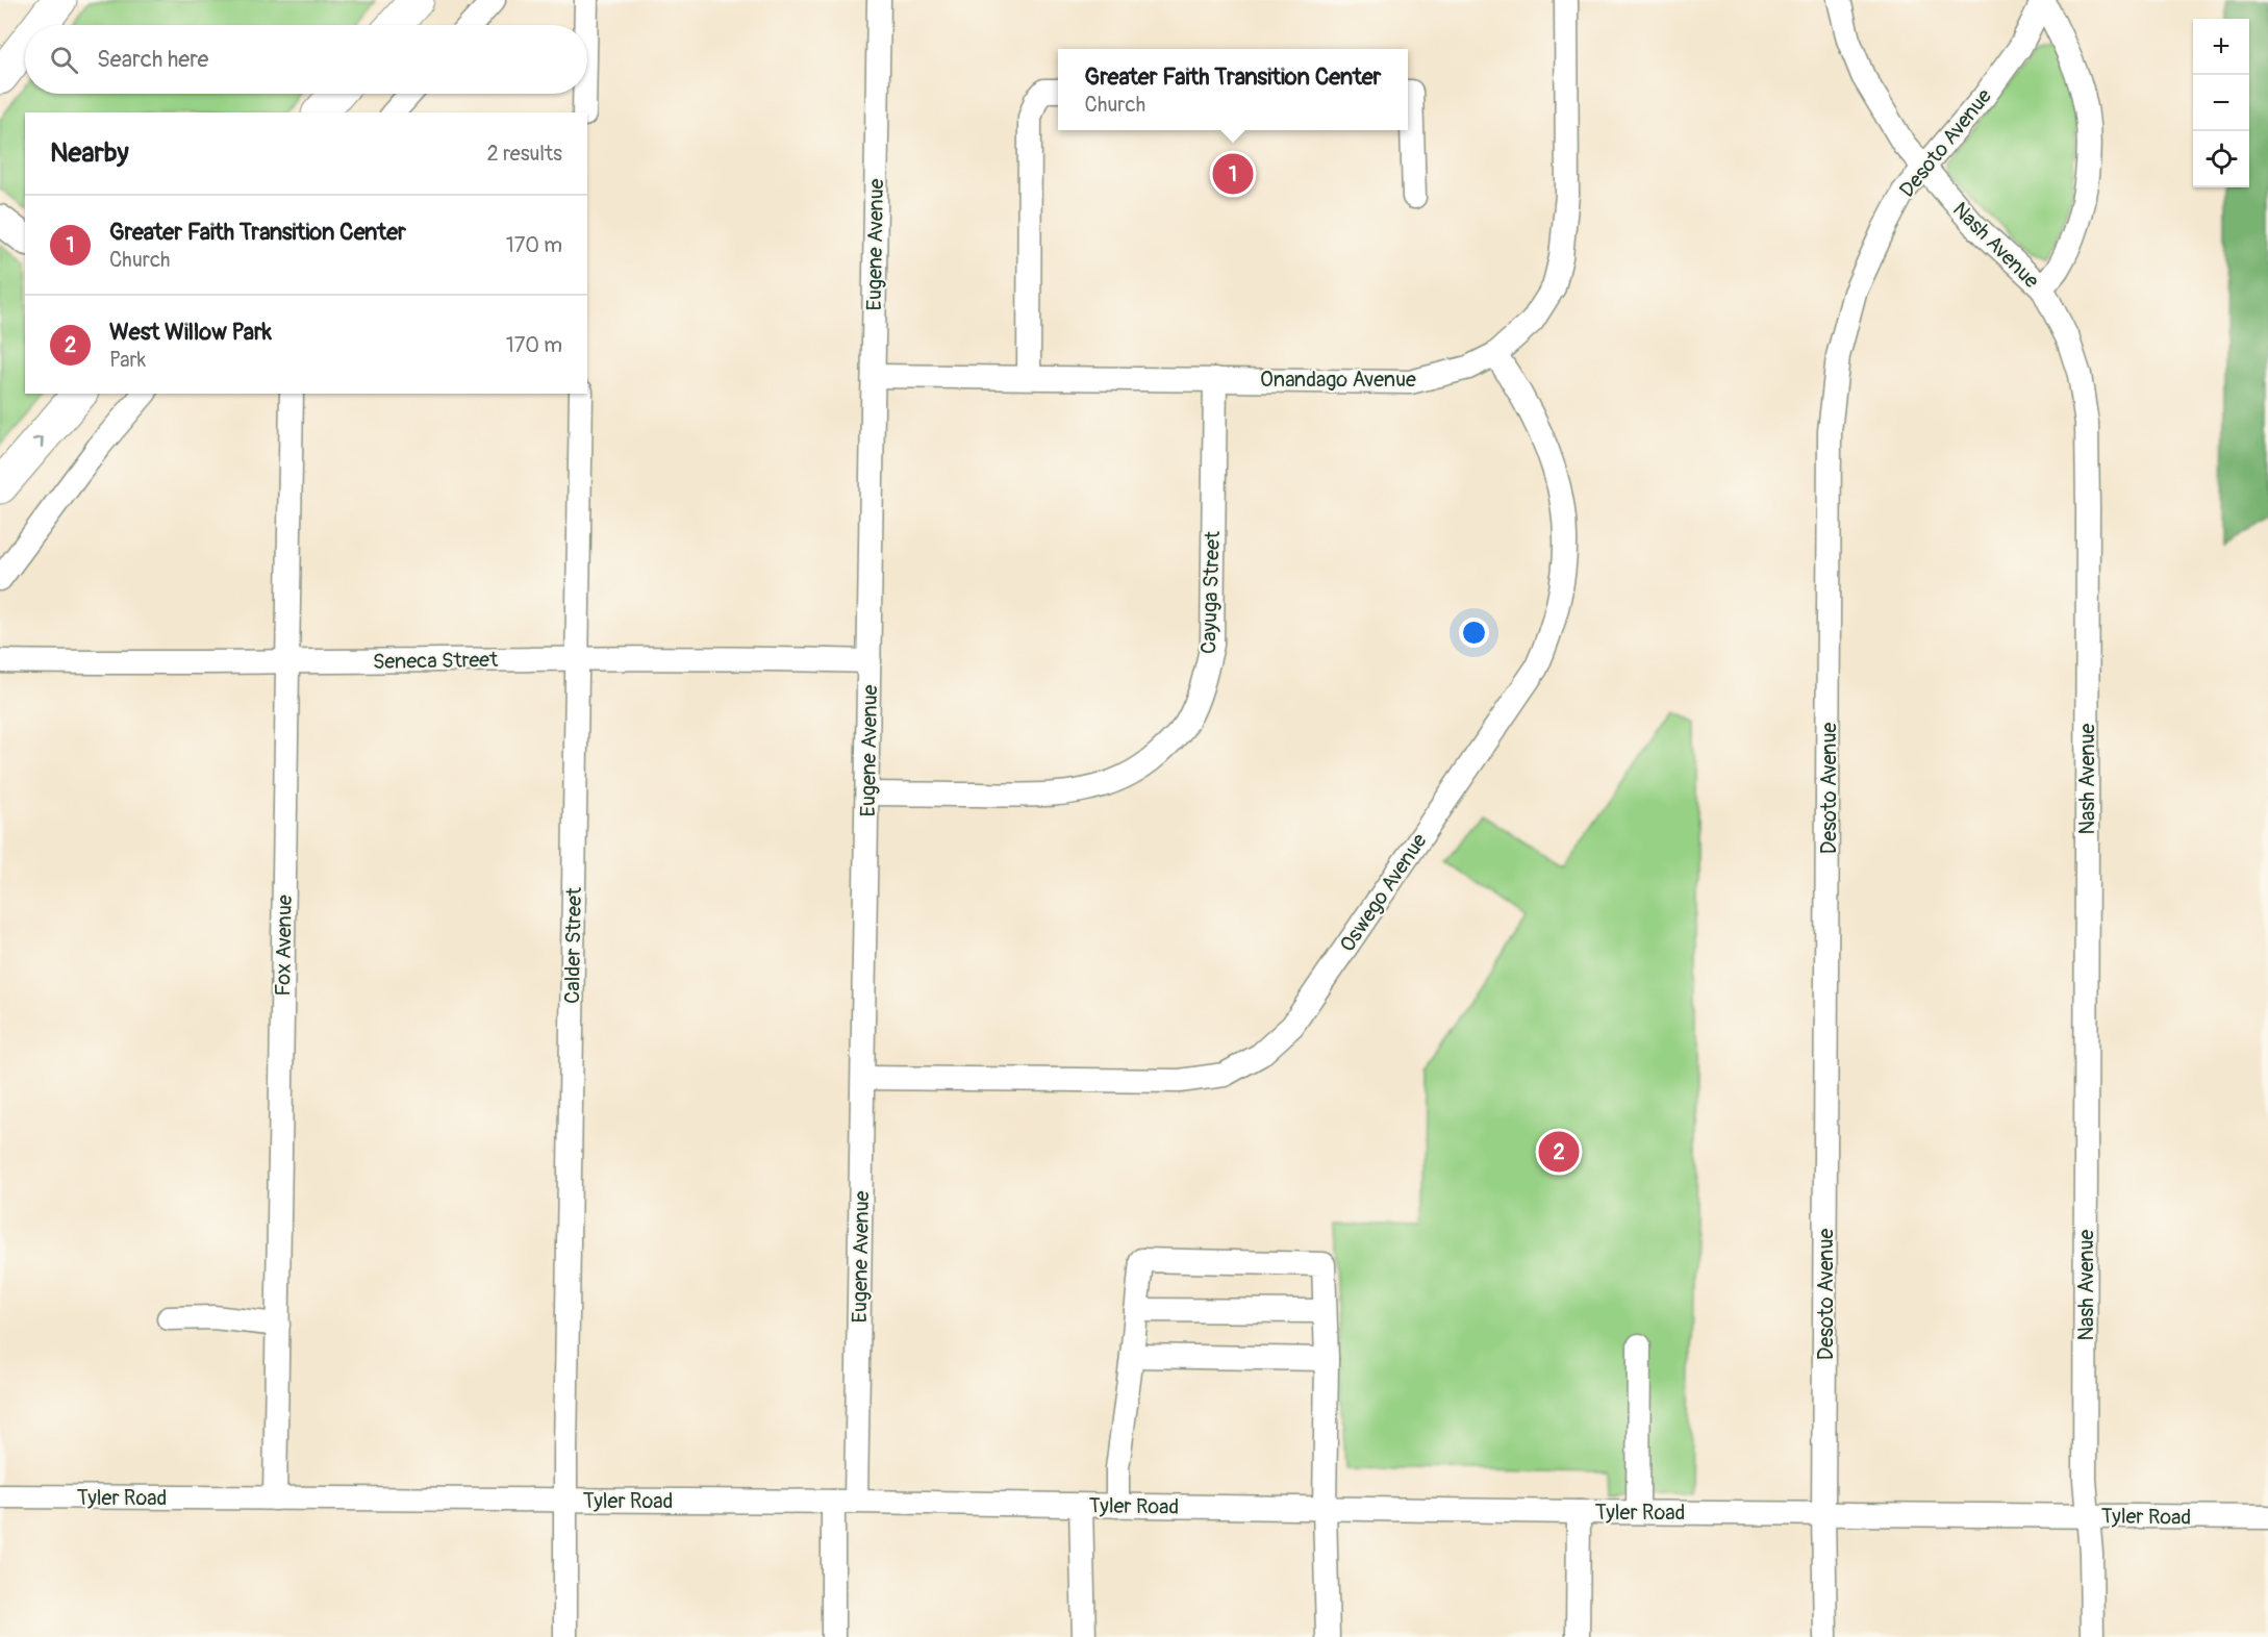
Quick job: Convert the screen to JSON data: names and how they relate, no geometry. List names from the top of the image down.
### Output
{
  "streets": {
    "street": [
      "Desoto Avenue",
      "Eugene Avenue",
      "Nash Avenue",
      "Onandago Avenue",
      "Cayuga Street",
      "Seneca Street",
      "Oswego Avenue",
      "Fox Avenue",
      "Calder Street",
      "Tyler Road"
    ]
  },
  "crossings": [
    ["Desoto Avenue", "Nash Avenue"],
    ["Desoto Avenue", "Tyler Road"],
    ["Eugene Avenue", "Onandago Avenue"],
    ["Eugene Avenue", "Cayuga Street"],
    ["Eugene Avenue", "Seneca Street"],
    ["Eugene Avenue", "Oswego Avenue"],
    ["Eugene Avenue", "Tyler Road"],
    ["Nash Avenue", "Tyler Road"],
    ["Onandago Avenue", "Cayuga Street"],
    ["Onandago Avenue", "Oswego Avenue"],
    ["Seneca Street", "Fox Avenue"],
    ["Seneca Street", "Calder Street"],
    ["Fox Avenue", "Tyler Road"],
    ["Calder Street", "Tyler Road"]
  ],
  "page": {
    "map_buttons": ["+", "−"],
    "search": "Search here",
    "popup": ["Greater Faith Transition Center", "Church"],
    "heading": ["Nearby", "2 results"],
    "pins": ["1", "2"],
    "list": [
      {
        "mark": "1",
        "name": "Greater Faith Transition Center",
        "note": "Church",
        "value": "170 m"
      },
      {
        "mark": "2",
        "name": "West Willow Park",
        "note": "Park",
        "value": "170 m"
      }
    ]
  }
}
